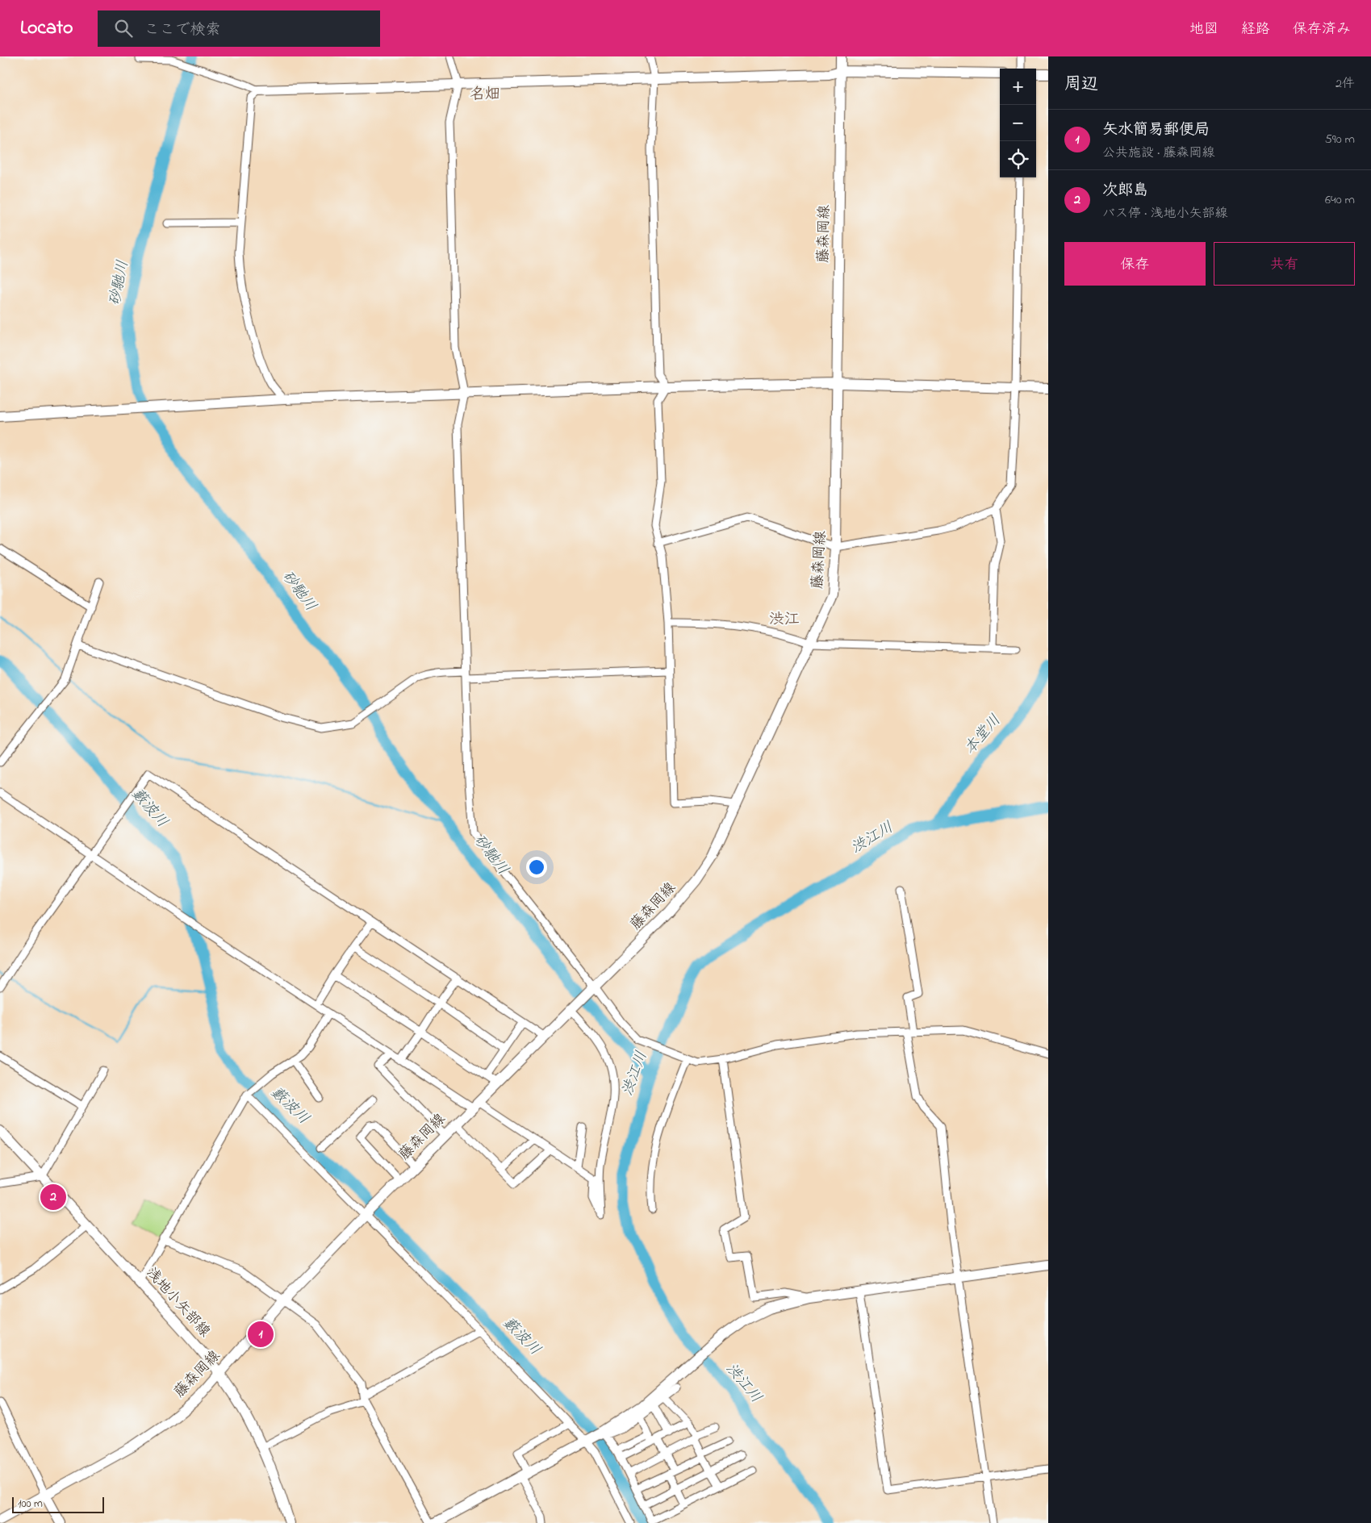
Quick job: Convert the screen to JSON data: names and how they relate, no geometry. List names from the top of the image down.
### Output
{
  "streets": {
    "street": ["藤森岡線", "浅地小矢部線"]
  },
  "crossings": [
    ["藤森岡線", "浅地小矢部線"]
  ],
  "districts": ["名畑", "渋江"],
  "water": [
    "砂馳川",
    "本堂川",
    "藪波川",
    "渋江川"
  ],
  "scale_bar": "100 m",
  "page": {
    "header": "Locato",
    "search": "ここで検索",
    "nav": ["地図", "経路", "保存済み"],
    "heading": ["周辺", "2件"],
    "map_buttons": ["+", "−"],
    "list": [
      {
        "mark": "1",
        "name": "矢水簡易郵便局",
        "note": "公共施設 · 藤森岡線",
        "value": "590 m"
      },
      {
        "mark": "2",
        "name": "次郎島",
        "note": "バス停 · 浅地小矢部線",
        "value": "640 m"
      }
    ],
    "buttons": ["保存", "共有"],
    "pins": ["2", "1"],
    "scale": "100 m"
  }
}
